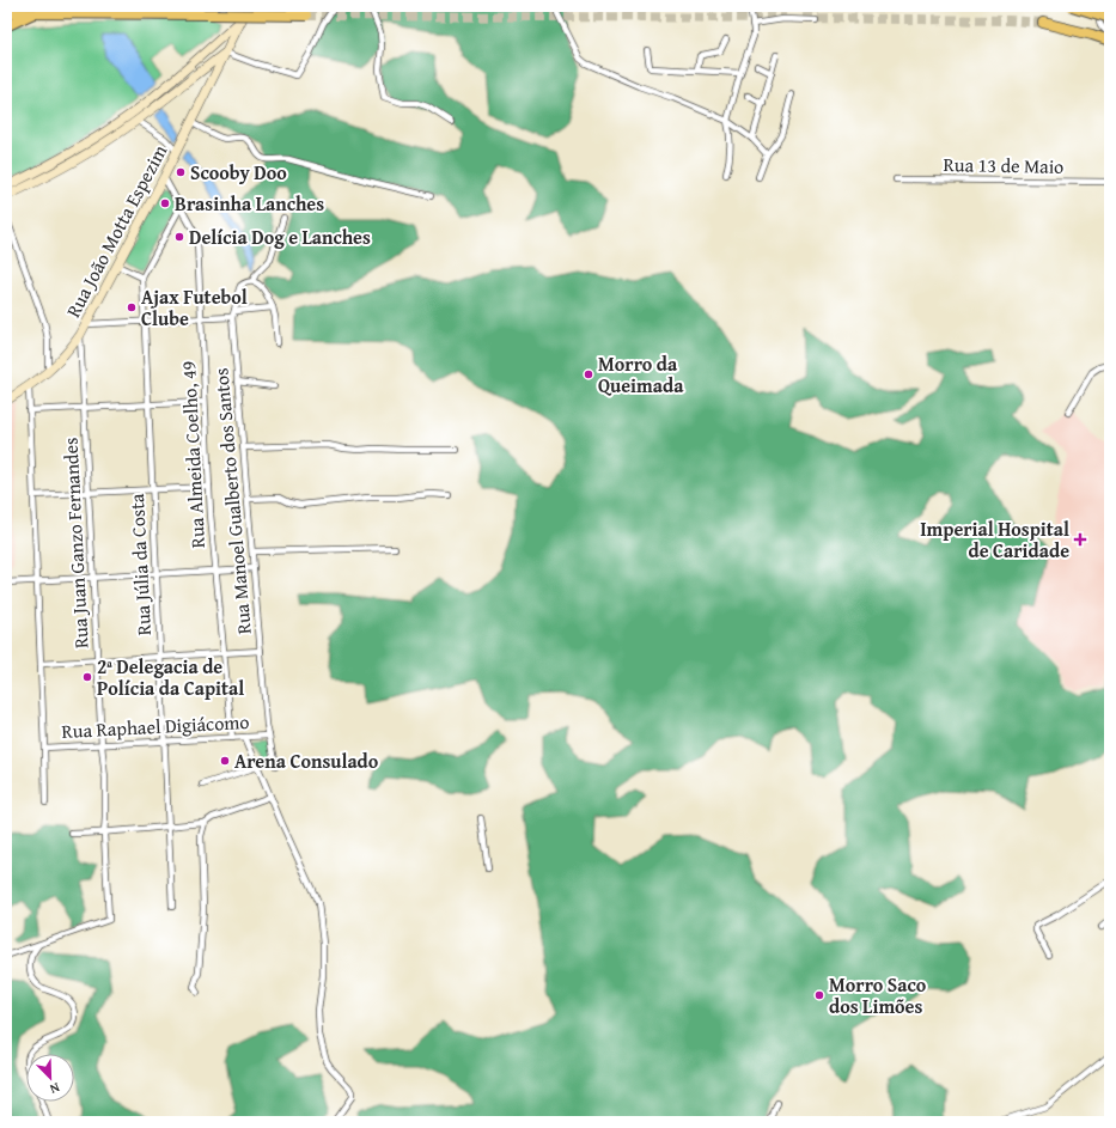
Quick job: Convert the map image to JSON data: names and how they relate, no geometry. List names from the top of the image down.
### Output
{
  "streets": {
    "main road": ["Rua João Motta Espezim"],
    "street": [
      "Rua 13 de Maio",
      "Rua Almeida Coelho, 49",
      "Rua Manoel Gualberto dos Santos",
      "Rua Juan Ganzo Fernandes",
      "Rua Júlia da Costa",
      "Rua Raphael Digiácomo"
    ]
  },
  "crossings": [
    ["Rua João Motta Espezim", "Rua Almeida Coelho, 49"],
    ["Rua João Motta Espezim", "Rua Juan Ganzo Fernandes"],
    ["Rua Almeida Coelho, 49", "Rua Raphael Digiácomo"],
    ["Rua Manoel Gualberto dos Santos", "Rua Raphael Digiácomo"],
    ["Rua Juan Ganzo Fernandes", "Rua Raphael Digiácomo"],
    ["Rua Júlia da Costa", "Rua Raphael Digiácomo"]
  ],
  "places": {
    "other": [
      "Scooby Doo",
      "Brasinha Lanches",
      "Delícia Dog e Lanches",
      "Ajax Futebol Clube",
      "Morro da Queimada",
      "2ª Delegacia de Polícia da Capital",
      "Arena Consulado",
      "Morro Saco dos Limões"
    ],
    "health": ["Imperial Hospital de Caridade"]
  },
  "north": "bottom right"
}
